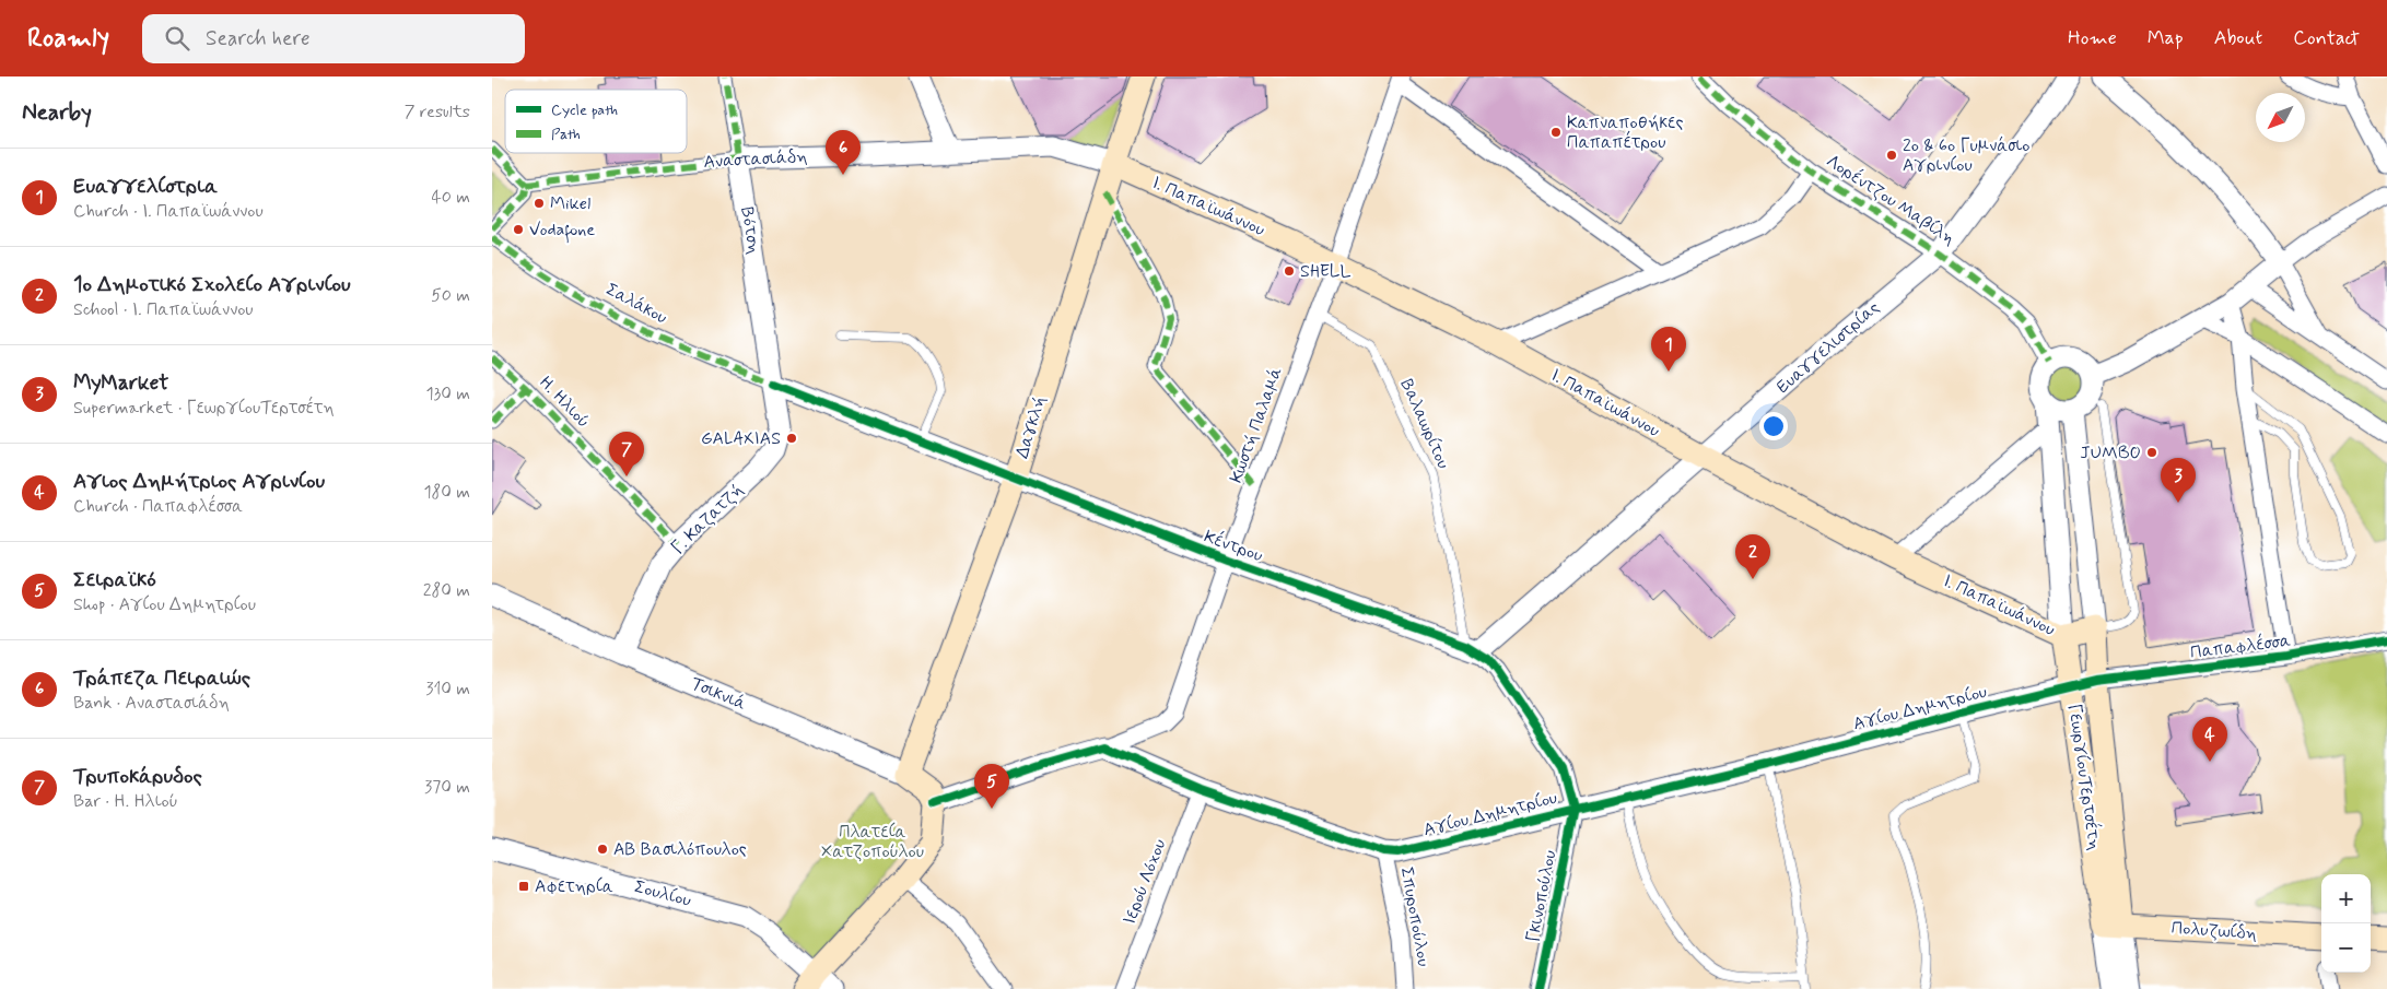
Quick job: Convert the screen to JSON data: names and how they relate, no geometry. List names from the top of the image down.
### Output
{
  "streets": {
    "main road": [
      "Ι. Παπαϊωάννου",
      "Δαγκλή",
      "Τσικνιά",
      "ΓεωργίουΤερτσέτη",
      "Πολυζωίδη"
    ],
    "street": [
      "Αναστασιάδη",
      "Λορέντζου Μαβίλη",
      "Βότση",
      "Σαλάκου",
      "Ευαγγελιστρίας",
      "Η. Ηλιού",
      "Κωστή Παλαμά",
      "Γ. Καζατζή",
      "Κέντρου",
      "Παπαφλέσσα",
      "Αγίου Δημητρίου",
      "Ιερού Λόχου",
      "Σουλίου",
      "Γκινοπούλου",
      "Σπυροπούλου"
    ],
    "lane": ["Βαλαωρίτου"]
  },
  "crossings": [
    ["Αναστασιάδη", "Ι. Παπαϊωάννου"],
    ["Αναστασιάδη", "Βότση"],
    ["Αναστασιάδη", "Δαγκλή"],
    ["Λορέντζου Μαβίλη", "Ευαγγελιστρίας"],
    ["Λορέντζου Μαβίλη", "ΓεωργίουΤερτσέτη"],
    ["Ι. Παπαϊωάννου", "Ευαγγελιστρίας"],
    ["Ι. Παπαϊωάννου", "Κωστή Παλαμά"],
    ["Ι. Παπαϊωάννου", "Δαγκλή"],
    ["Ι. Παπαϊωάννου", "ΓεωργίουΤερτσέτη"],
    ["Βότση", "Σαλάκου"],
    ["Βότση", "Γ. Καζατζή"],
    ["Βότση", "Κέντρου"],
    ["Σαλάκου", "Γ. Καζατζή"],
    ["Σαλάκου", "Κέντρου"],
    ["Ευαγγελιστρίας", "Βαλαωρίτου"],
    ["Ευαγγελιστρίας", "Κέντρου"],
    ["Η. Ηλιού", "Γ. Καζατζή"],
    ["Βαλαωρίτου", "Κωστή Παλαμά"],
    ["Βαλαωρίτου", "Κέντρου"],
    ["Κωστή Παλαμά", "Κέντρου"],
    ["Κωστή Παλαμά", "Αγίου Δημητρίου"],
    ["Δαγκλή", "Κέντρου"],
    ["Δαγκλή", "Τσικνιά"],
    ["Γ. Καζατζή", "Κέντρου"],
    ["Γ. Καζατζή", "Τσικνιά"],
    ["Κέντρου", "Αγίου Δημητρίου"],
    ["Κέντρου", "Γκινοπούλου"],
    ["Παπαφλέσσα", "Αγίου Δημητρίου"],
    ["Παπαφλέσσα", "ΓεωργίουΤερτσέτη"],
    ["Αγίου Δημητρίου", "ΓεωργίουΤερτσέτη"],
    ["Αγίου Δημητρίου", "Ιερού Λόχου"],
    ["Αγίου Δημητρίου", "Γκινοπούλου"],
    ["Αγίου Δημητρίου", "Σπυροπούλου"],
    ["ΓεωργίουΤερτσέτη", "Πολυζωίδη"]
  ],
  "parks": ["Πλατεία Χατζοπούλου"],
  "places": {
    "other": [
      "Καπναποθήκες Παπαπέτρου",
      "2ο & 6ο Γυμνάσιο Αγρινίου",
      "Mikel",
      "Vodafone",
      "SHELL",
      "GALAXIAS",
      "JUMBO",
      "ΑΒ Βασιλόπουλος"
    ],
    "transit": ["Αφετηρία"]
  },
  "legend": ["Cycle path", "Path"],
  "north": "bottom left",
  "page": {
    "header": "Roamly",
    "search": "Search here",
    "nav": [
      "Home",
      "Map",
      "About",
      "Contact"
    ],
    "heading": ["Nearby", "7 results"],
    "pins": [
      "6",
      "1",
      "7",
      "3",
      "2",
      "4",
      "5"
    ],
    "list": [
      {
        "mark": "1",
        "name": "Ευαγγελίστρια",
        "note": "Church · Ι. Παπαϊωάννου",
        "value": "40 m"
      },
      {
        "mark": "2",
        "name": "1ο Δημοτικό Σχολείο Αγρινίου",
        "note": "School · Ι. Παπαϊωάννου",
        "value": "50 m"
      },
      {
        "mark": "3",
        "name": "MyMarket",
        "note": "Supermarket · ΓεωργίουΤερτσέτη",
        "value": "130 m"
      },
      {
        "mark": "4",
        "name": "Αγιος Δημήτριος Αγρινίου",
        "note": "Church · Παπαφλέσσα",
        "value": "180 m"
      },
      {
        "mark": "5",
        "name": "Σειραϊκό",
        "note": "Shop · Αγίου Δημητρίου",
        "value": "280 m"
      },
      {
        "mark": "6",
        "name": "Τράπεζα Πειραιώς",
        "note": "Bank · Αναστασιάδη",
        "value": "310 m"
      },
      {
        "mark": "7",
        "name": "Τρυποκάρυδος",
        "note": "Bar · Η. Ηλιού",
        "value": "370 m"
      }
    ],
    "map_buttons": ["+", "−"]
  }
}
